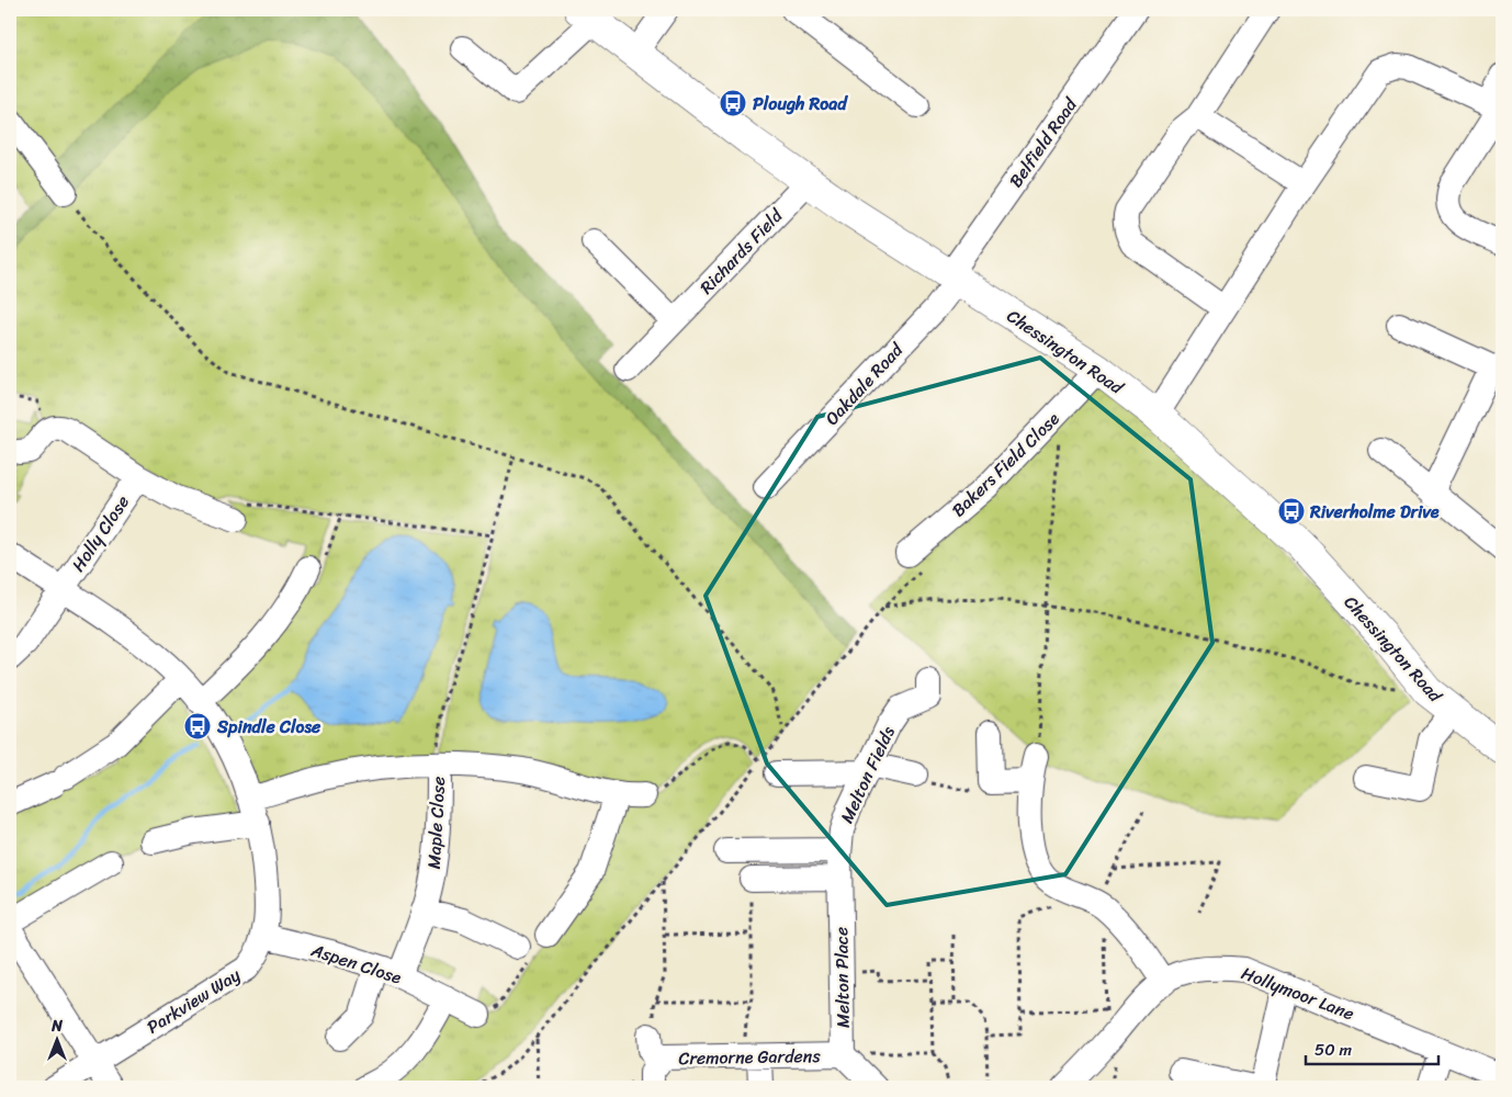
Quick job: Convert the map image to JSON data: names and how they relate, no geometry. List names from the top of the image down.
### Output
{
  "streets": {
    "main road": ["Chessington Road"],
    "street": [
      "Belfield Road",
      "Richards Field",
      "Oakdale Road",
      "Bakers Field Close",
      "Holly Close",
      "Melton Fields",
      "Maple Close",
      "Aspen Close",
      "Melton Place",
      "Hollymoor Lane",
      "Parkview Way",
      "Cremorne Gardens"
    ]
  },
  "crossings": [
    ["Belfield Road", "Chessington Road"],
    ["Belfield Road", "Oakdale Road"],
    ["Richards Field", "Chessington Road"],
    ["Chessington Road", "Oakdale Road"],
    ["Chessington Road", "Bakers Field Close"],
    ["Holly Close", "Parkview Way"],
    ["Melton Fields", "Melton Place"],
    ["Maple Close", "Aspen Close"],
    ["Maple Close", "Parkview Way"],
    ["Aspen Close", "Parkview Way"],
    ["Melton Place", "Cremorne Gardens"]
  ],
  "places": {
    "bus stop": ["Plough Road", "Riverholme Drive", "Spindle Close"]
  },
  "scale_bar": "50 m",
  "north": "top"
}
